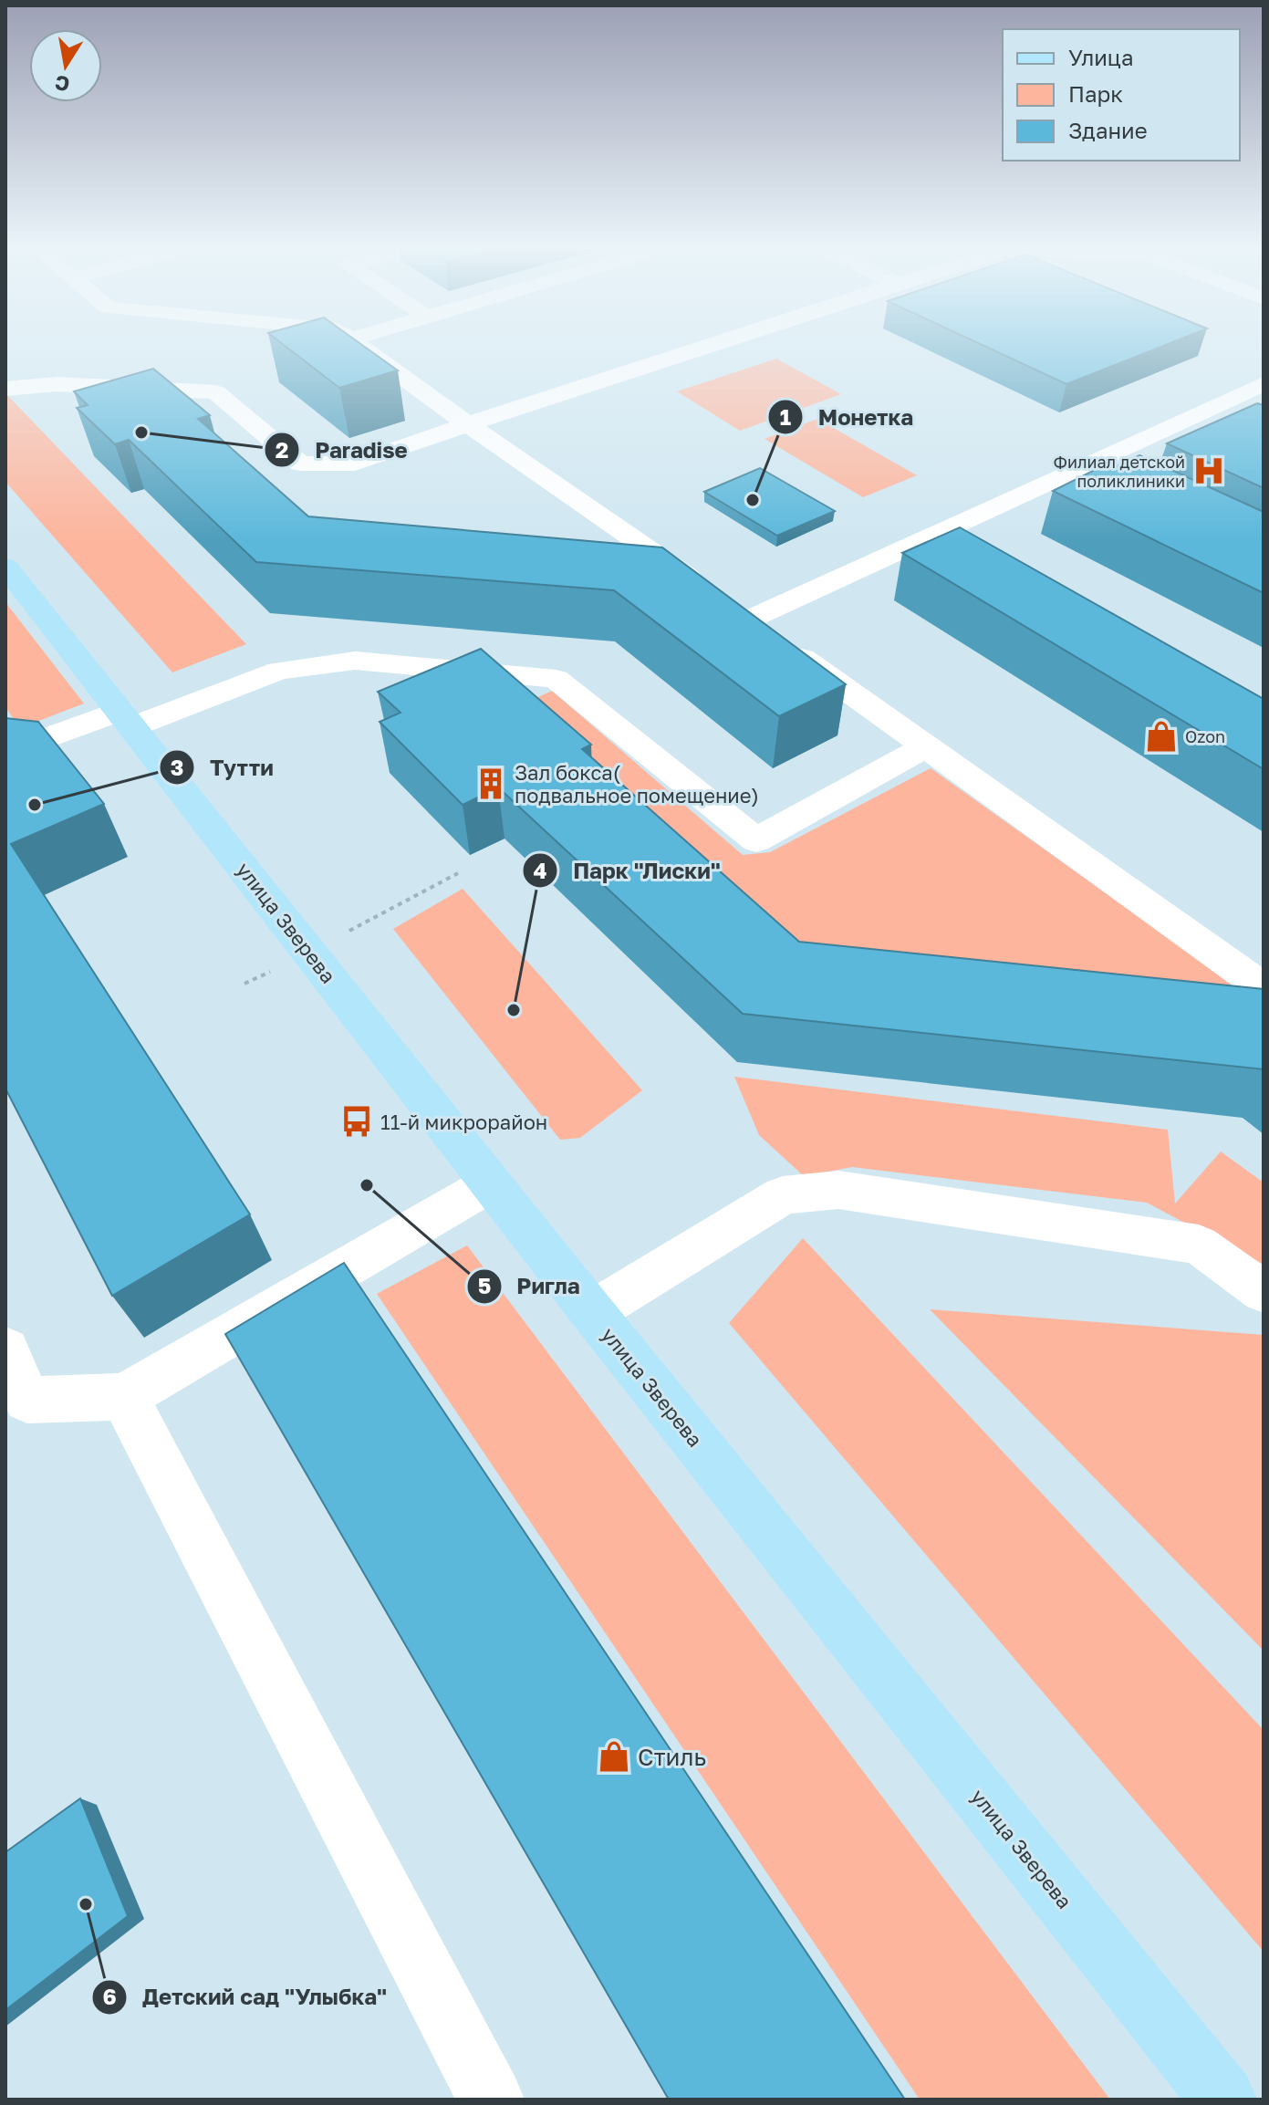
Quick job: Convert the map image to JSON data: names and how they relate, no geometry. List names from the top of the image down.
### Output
{
  "streets": {
    "main road": ["улица Зверева"]
  },
  "places": {
    "other": [
      "Paradise",
      "Монетка",
      "Тутти",
      "Парк \"Лиски\"",
      "Ригла",
      "Детский сад \"Улыбка\""
    ],
    "hospital": ["Филиал детской поликлиники"],
    "shop": ["Ozon", "Стиль"],
    "building": ["Зал бокса( подвальное помещение)"],
    "bus stop": ["11-й микрорайон"]
  },
  "legend": ["Улица", "Парк", "Здание"],
  "north": "bottom"
}
